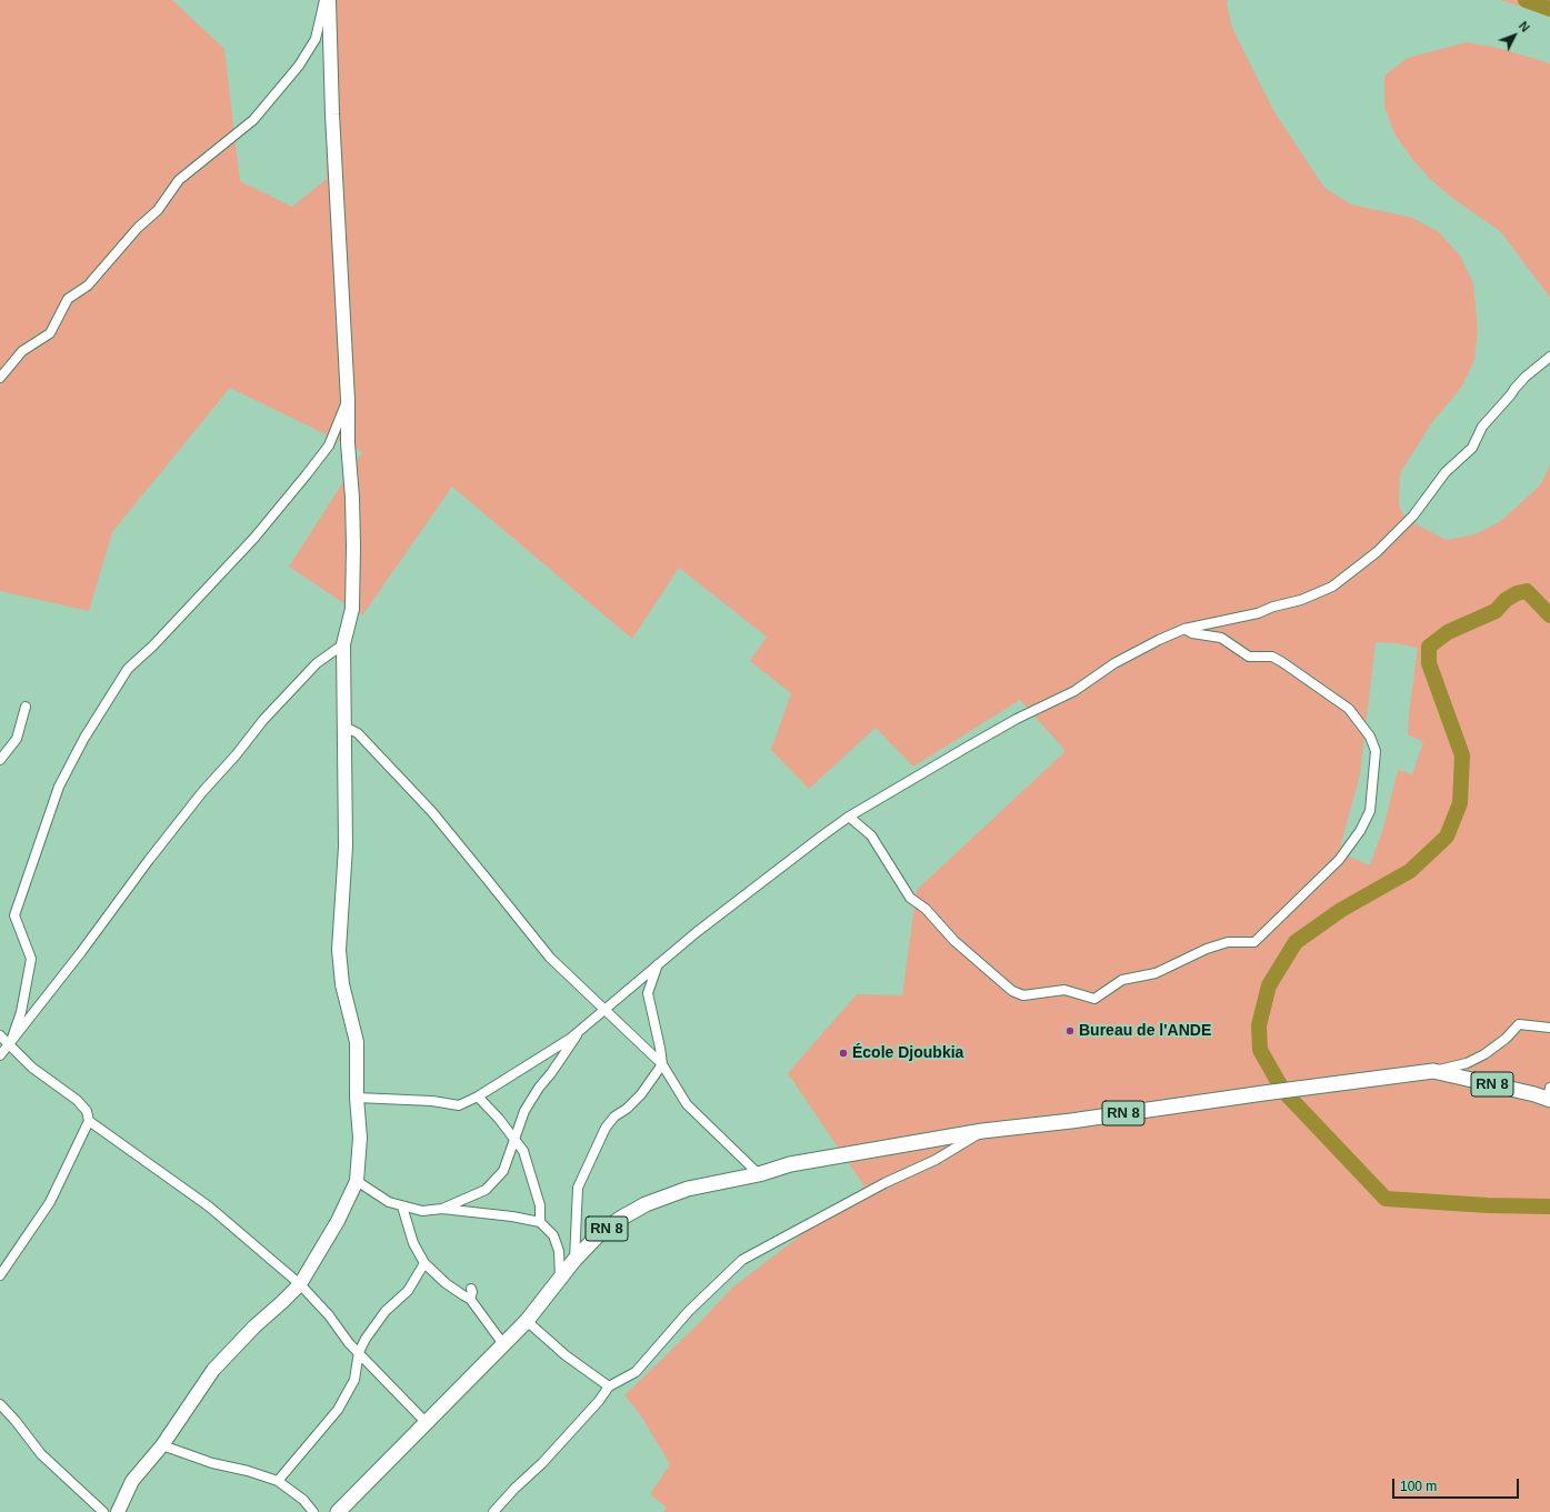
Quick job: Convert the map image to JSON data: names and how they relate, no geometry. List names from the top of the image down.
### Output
{
  "streets": {
    "main road": ["RN 8"]
  },
  "places": ["Bureau de l'ANDE", "École Djoubkia"],
  "scale_bar": "100 m",
  "north": "top right"
}
